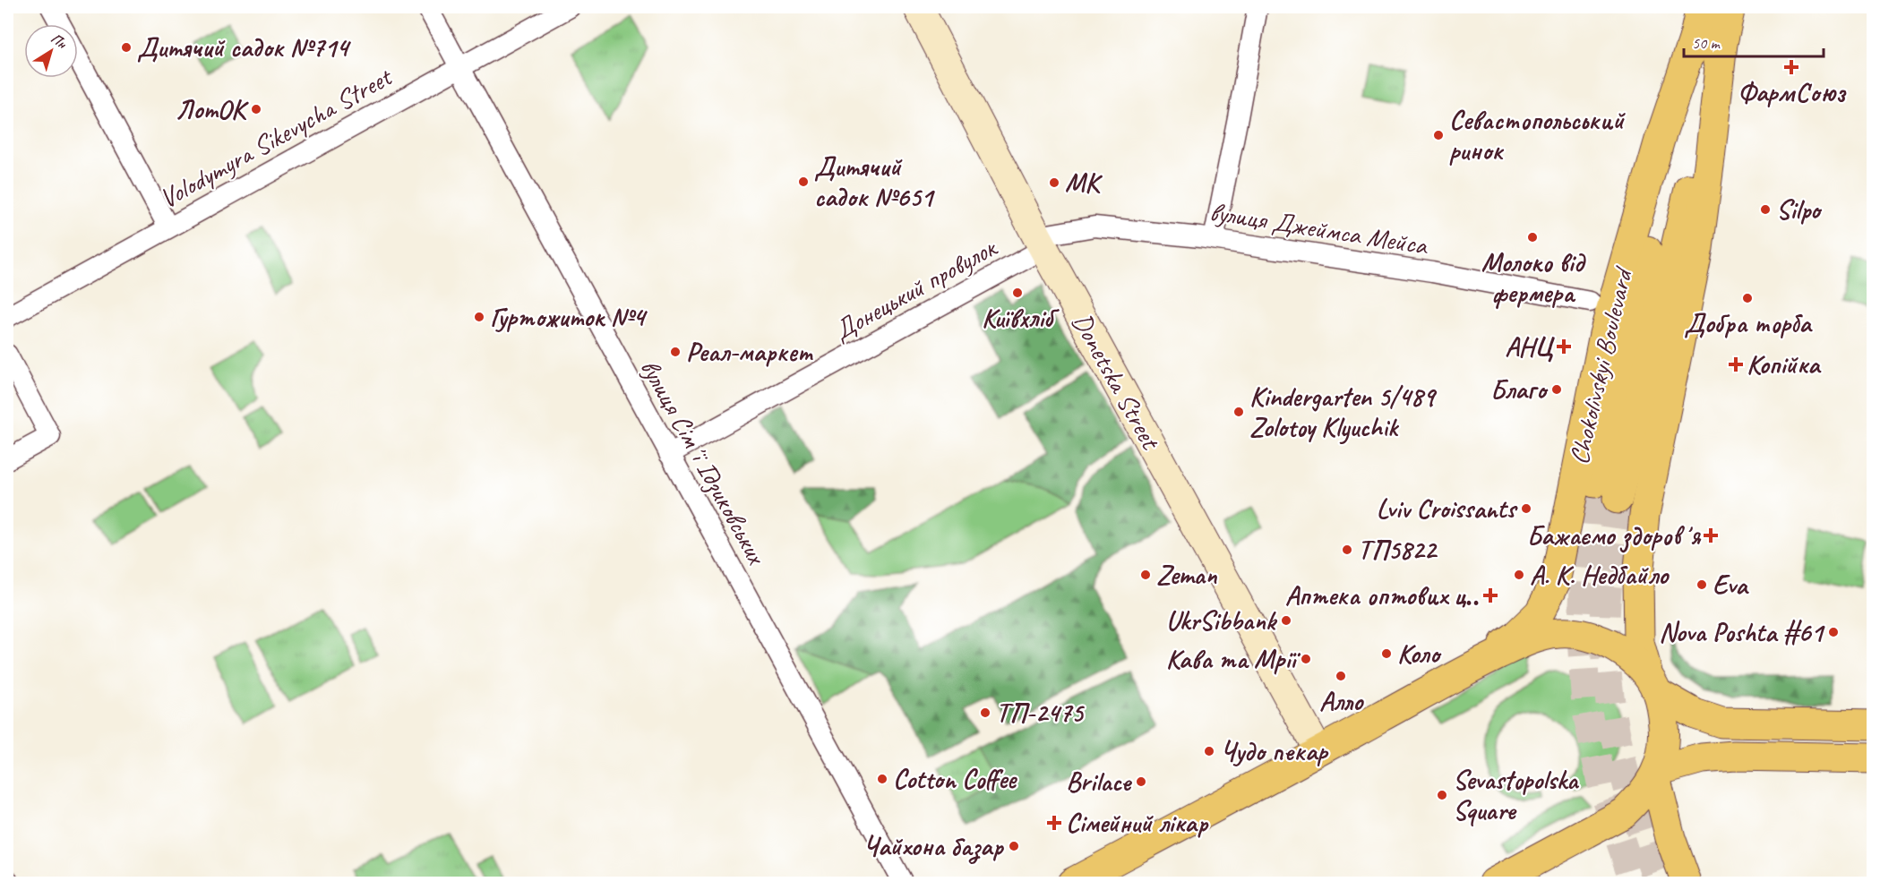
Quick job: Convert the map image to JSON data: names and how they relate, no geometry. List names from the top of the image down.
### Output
{
  "streets": {
    "main road": ["Chokolivskyi Boulevard"],
    "street": [
      "Volodymyra Sikevycha Street",
      "вулиця Джеймса Мейса",
      "Донецький провулок",
      "Donetska Street",
      "вулиця Сімʼї Ідзиковських"
    ]
  },
  "crossings": [
    ["Volodymyra Sikevycha Street", "вулиця Сімʼї Ідзиковських"],
    ["вулиця Джеймса Мейса", "Донецький провулок"],
    ["вулиця Джеймса Мейса", "Donetska Street"],
    ["Донецький провулок", "Donetska Street"],
    ["Донецький провулок", "вулиця Сімʼї Ідзиковських"]
  ],
  "places": {
    "other": [
      "Дитячий садок №714",
      "ЛотОК",
      "Севастопольський ринок",
      "Дитячий садок №651",
      "МК",
      "Silpo",
      "Молоко від фермера",
      "Київхліб",
      "Добра торба",
      "Гуртожиток №4",
      "Реал-маркет",
      "Благо",
      "Kindergarten 5/489 Zolotoy Klyuchik",
      "Lviv Croissants",
      "ТП5822",
      "Zeman",
      "А. К. Недбайло",
      "Eva",
      "UkrSibbank",
      "Nova Poshta #61",
      "Коло",
      "Кава та Мрії",
      "Алло",
      "ТП-2475",
      "Чудо пекар",
      "Cotton Coffee",
      "Brilace",
      "Sevastopolska Square",
      "Чайхона базар"
    ],
    "health": [
      "ФармСоюз",
      "АНЦ",
      "Копійка",
      "Бажаємо здоровʼя",
      "Аптека оптових ц‥",
      "Сімейний лікар"
    ]
  },
  "scale_bar": "50 m",
  "north": "top right"
}
